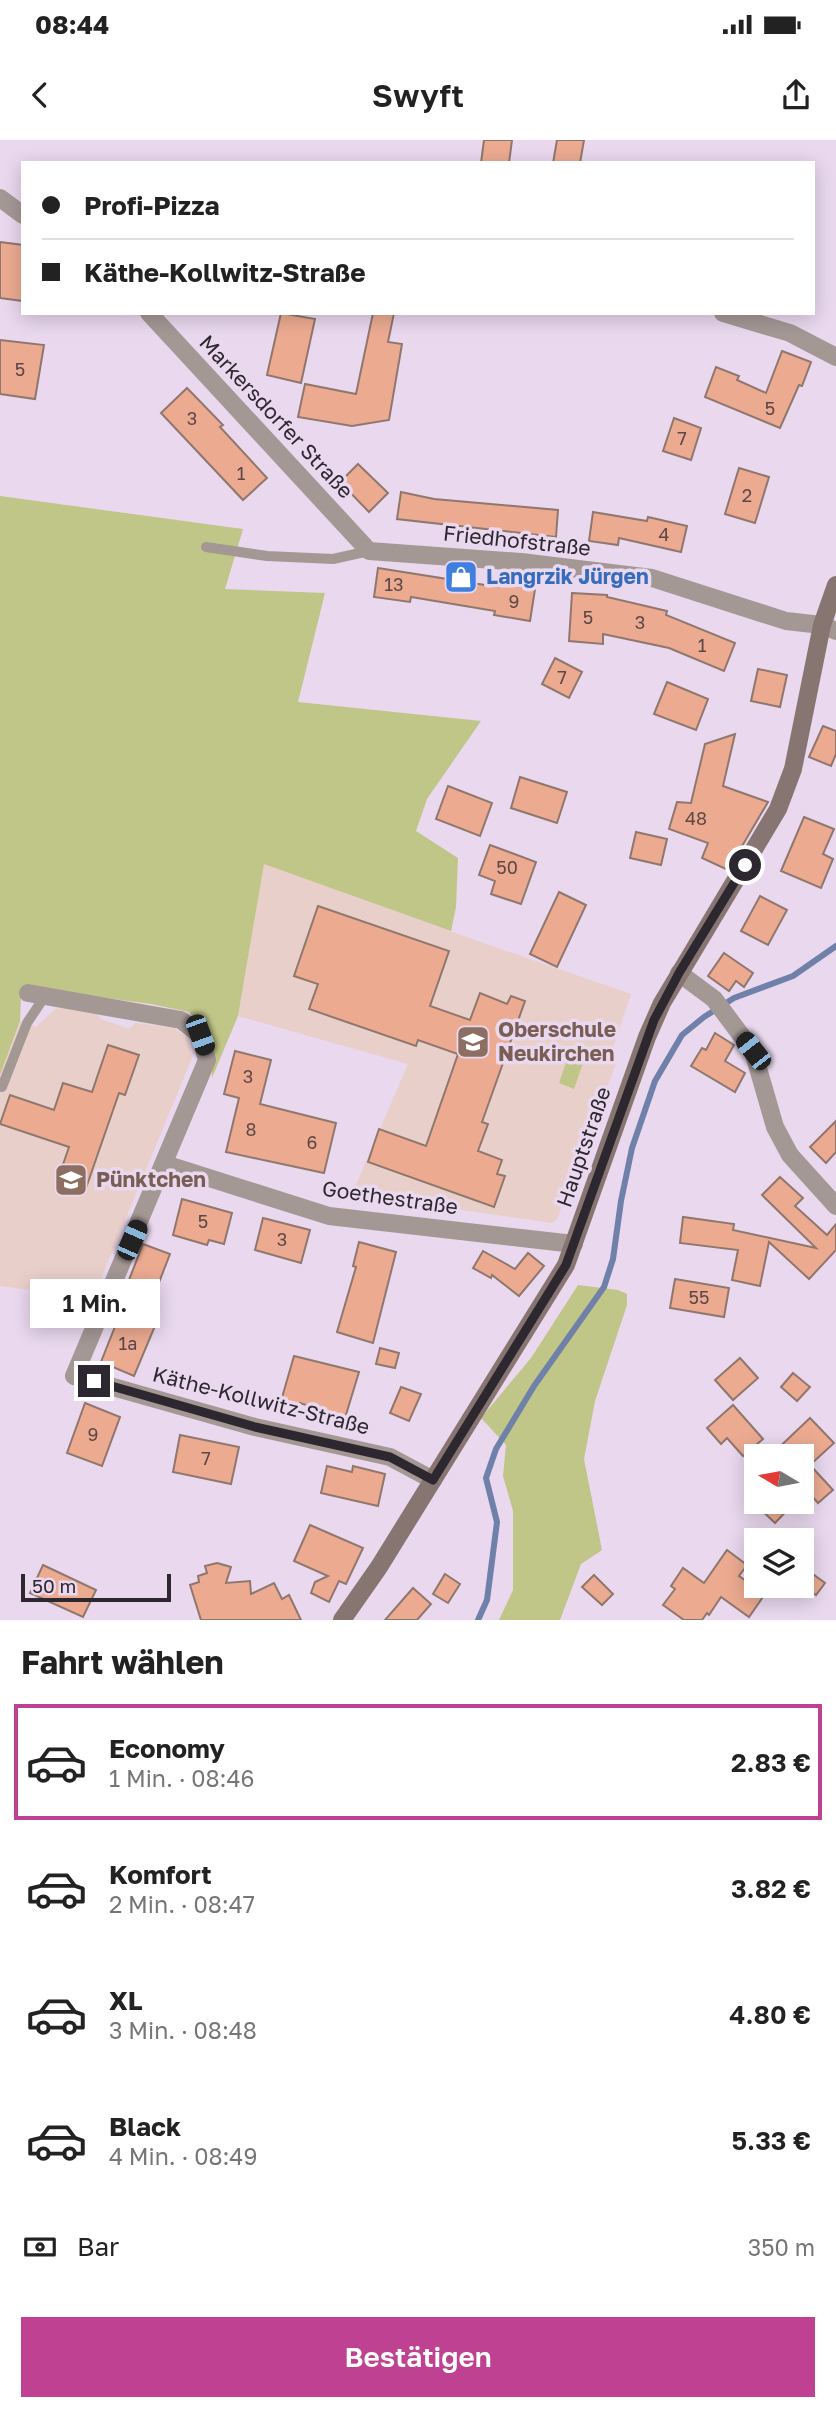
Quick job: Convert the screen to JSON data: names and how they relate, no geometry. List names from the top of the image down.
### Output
{
  "streets": {
    "main road": ["Hauptstraße"],
    "street": [
      "Markersdorfer Straße",
      "Friedhofstraße",
      "Goethestraße",
      "Käthe-Kollwitz-Straße"
    ]
  },
  "crossings": [
    ["Markersdorfer Straße", "Friedhofstraße"],
    ["Friedhofstraße", "Hauptstraße"],
    ["Hauptstraße", "Goethestraße"],
    ["Hauptstraße", "Käthe-Kollwitz-Straße"],
    ["Goethestraße", "Käthe-Kollwitz-Straße"]
  ],
  "places": {
    "shop": ["Langrzik Jürgen"],
    "school or university": ["Oberschule Neukirchen", "Pünktchen"]
  },
  "house_numbers": [
    "5",
    "5",
    "3",
    "7",
    "1",
    "2",
    "4",
    "13",
    "9",
    "5",
    "3",
    "1",
    "7",
    "48",
    "50",
    "3",
    "8",
    "6",
    "5",
    "3",
    "55",
    "1a",
    "9",
    "7"
  ],
  "scale_bar": "50 m",
  "north": "left",
  "page": {
    "status": "08:44",
    "header": "Swyft",
    "banner": ["Profi-Pizza", "Käthe-Kollwitz-Straße"],
    "bubble": "1 Min.",
    "scale": "50 m",
    "heading": "Fahrt wählen",
    "list": [
      {
        "name": "Economy",
        "note": "1 Min. · 08:46",
        "value": "2.83 €"
      },
      {
        "name": "Komfort",
        "note": "2 Min. · 08:47",
        "value": "3.82 €"
      },
      {
        "name": "XL",
        "note": "3 Min. · 08:48",
        "value": "4.80 €"
      },
      {
        "name": "Black",
        "note": "4 Min. · 08:49",
        "value": "5.33 €"
      }
    ],
    "pay": ["Bar", "350 m"],
    "buttons": "Bestätigen"
  }
}
